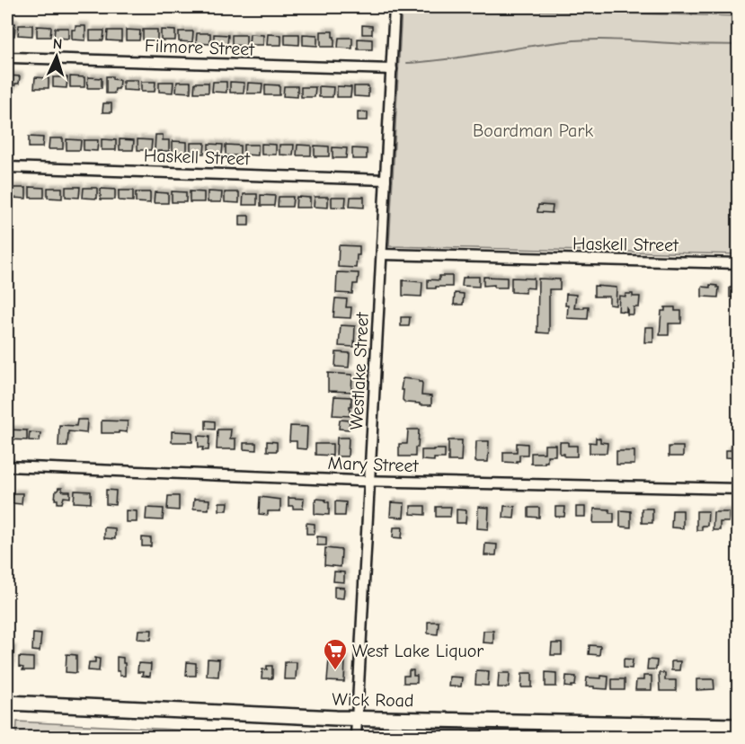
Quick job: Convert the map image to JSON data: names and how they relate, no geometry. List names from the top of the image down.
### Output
{
  "streets": {
    "street": [
      "Filmore Street",
      "Haskell Street",
      "Westlake Street",
      "Mary Street",
      "Wick Road"
    ]
  },
  "crossings": [
    ["Filmore Street", "Westlake Street"],
    ["Haskell Street", "Westlake Street"],
    ["Westlake Street", "Mary Street"],
    ["Westlake Street", "Wick Road"]
  ],
  "parks": ["Boardman Park"],
  "places": {
    "supermarket": ["West Lake Liquor"]
  },
  "north": "top"
}
